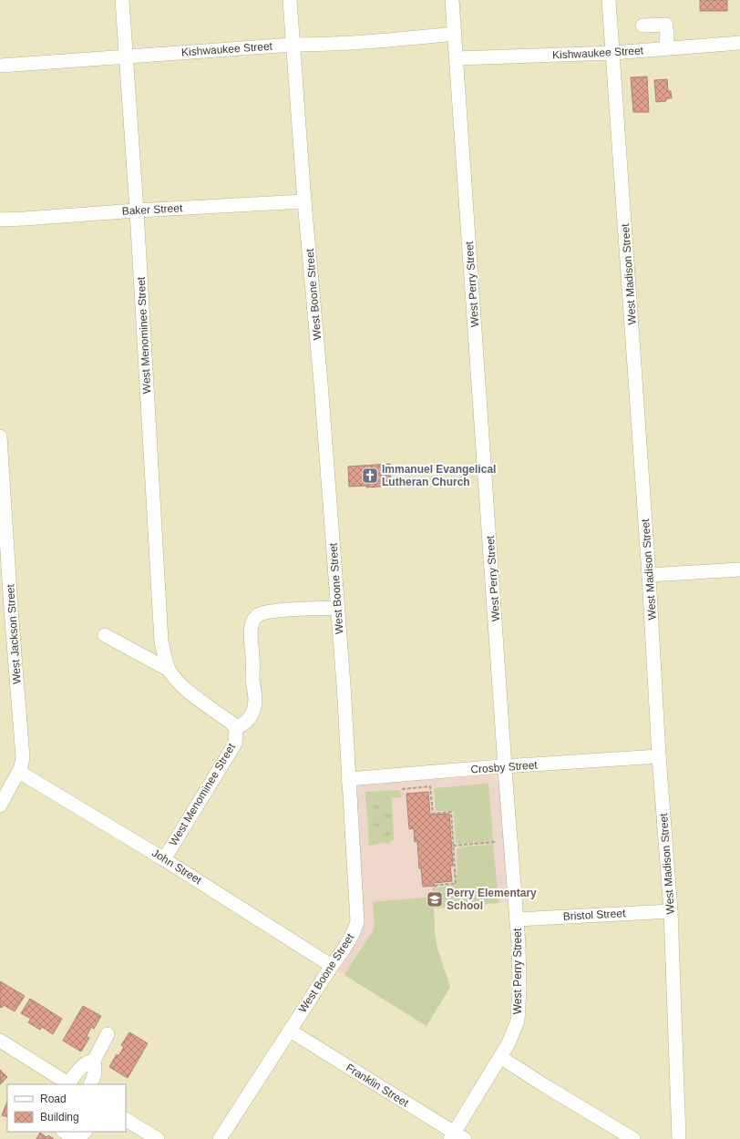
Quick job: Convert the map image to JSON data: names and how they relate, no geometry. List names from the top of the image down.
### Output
{
  "streets": {
    "street": [
      "Kishwaukee Street",
      "Baker Street",
      "West Madison Street",
      "West Perry Street",
      "West Boone Street",
      "West Menominee Street",
      "West Jackson Street",
      "Crosby Street",
      "John Street",
      "Bristol Street",
      "Franklin Street"
    ]
  },
  "crossings": [
    ["Kishwaukee Street", "West Madison Street"],
    ["Kishwaukee Street", "West Perry Street"],
    ["Kishwaukee Street", "West Boone Street"],
    ["Kishwaukee Street", "West Menominee Street"],
    ["Baker Street", "West Boone Street"],
    ["Baker Street", "West Menominee Street"],
    ["West Madison Street", "Crosby Street"],
    ["West Madison Street", "Bristol Street"],
    ["West Perry Street", "Crosby Street"],
    ["West Perry Street", "Bristol Street"],
    ["West Perry Street", "Franklin Street"],
    ["West Boone Street", "Crosby Street"],
    ["West Boone Street", "John Street"],
    ["West Boone Street", "Franklin Street"],
    ["West Menominee Street", "John Street"],
    ["West Jackson Street", "John Street"]
  ],
  "places": {
    "church": ["Immanuel Evangelical Lutheran Church"],
    "school or university": ["Perry Elementary School"]
  },
  "legend": ["Road", "Building"]
}
